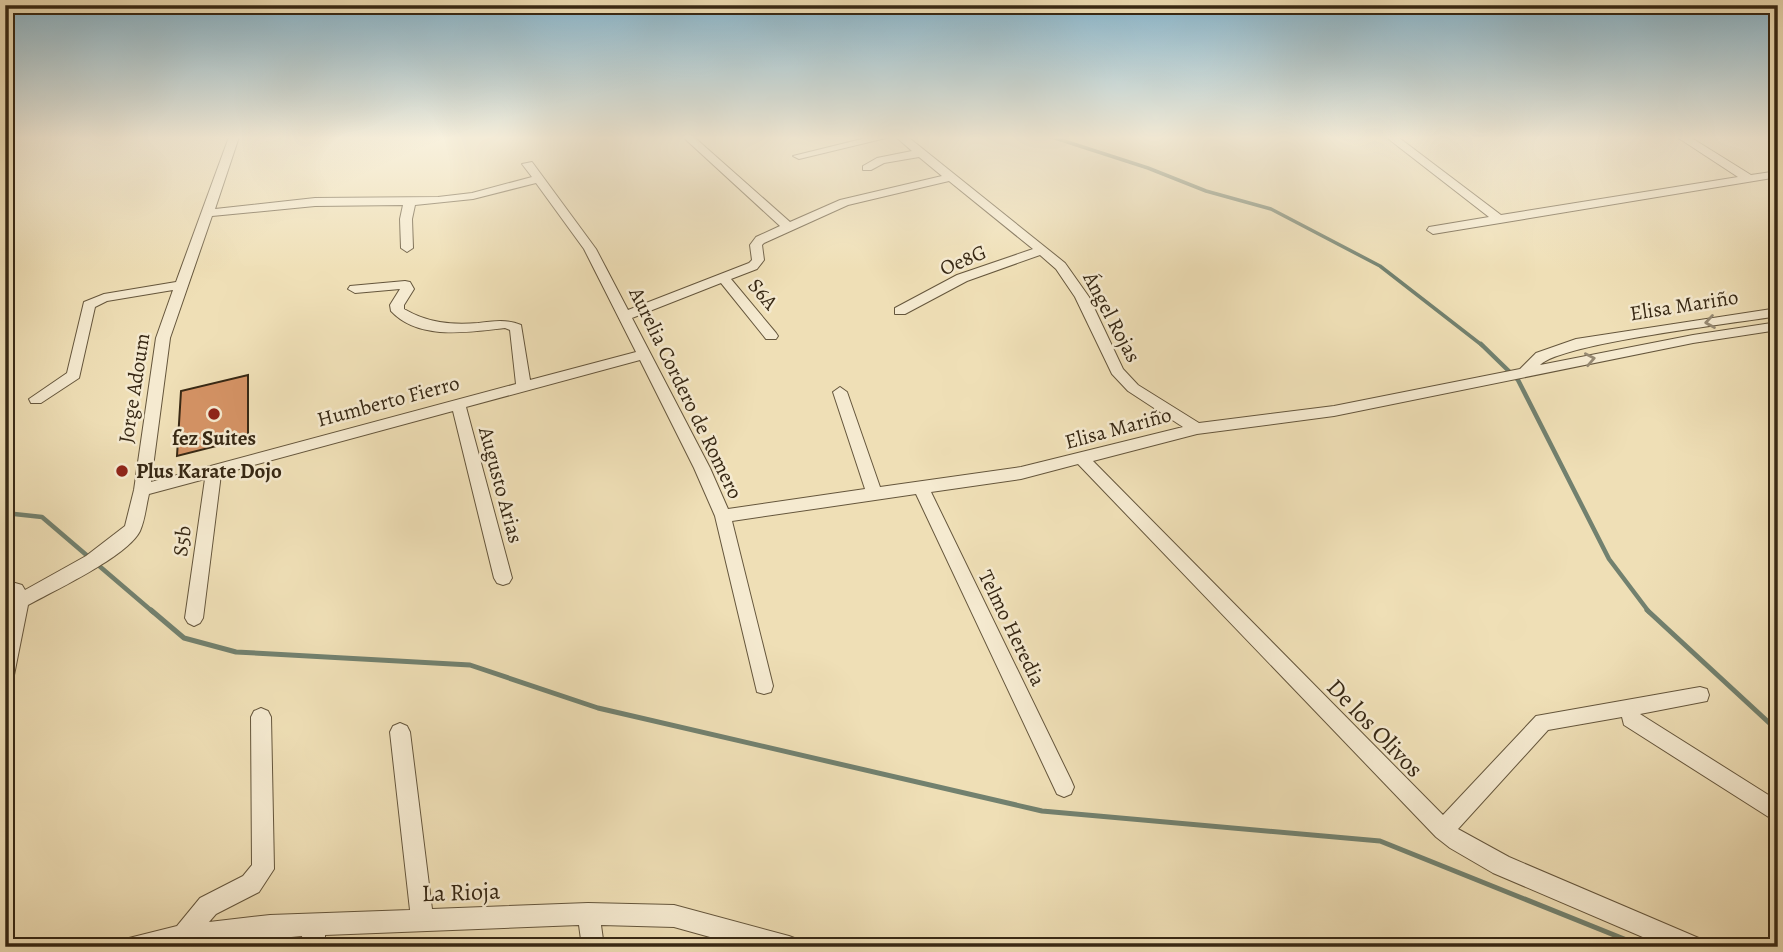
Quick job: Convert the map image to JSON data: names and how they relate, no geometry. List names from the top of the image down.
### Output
{
  "streets": {
    "street": [
      "Oe8G",
      "S6A",
      "Elisa Mariño",
      "Ángel Rojas",
      "Jorge Adoum",
      "Aurelia Cordero de Romero",
      "Humberto Fierro",
      "Augusto Arias",
      "S5b",
      "Telmo Heredia",
      "De los Olivos",
      "La Rioja"
    ]
  },
  "crossings": [
    ["Oe8G", "Ángel Rojas"],
    ["Elisa Mariño", "Ángel Rojas"],
    ["Elisa Mariño", "Aurelia Cordero de Romero"],
    ["Elisa Mariño", "Telmo Heredia"],
    ["Elisa Mariño", "De los Olivos"],
    ["Jorge Adoum", "Humberto Fierro"],
    ["Aurelia Cordero de Romero", "Humberto Fierro"],
    ["Humberto Fierro", "Augusto Arias"],
    ["Humberto Fierro", "S5b"]
  ],
  "places": ["fez Suites", "Plus Karate Dojo"]
}
